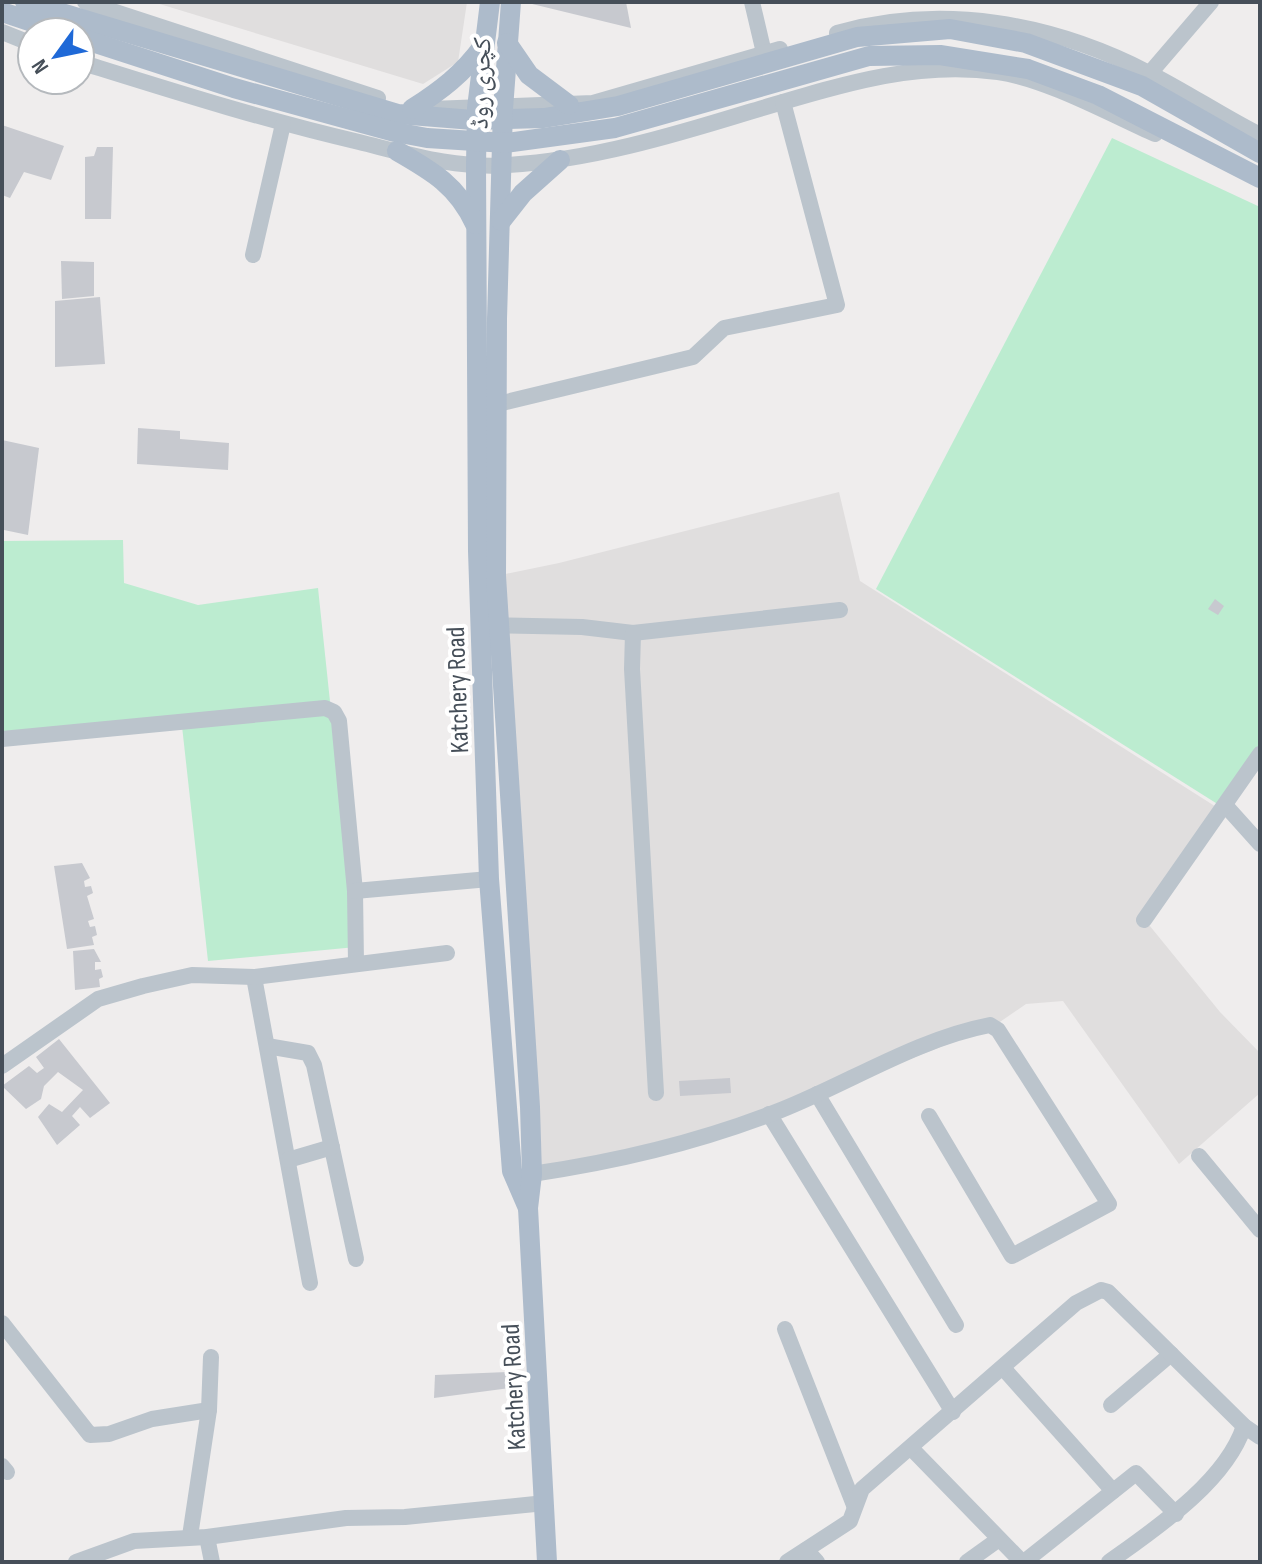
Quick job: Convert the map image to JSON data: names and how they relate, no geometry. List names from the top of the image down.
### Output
{
  "streets": {
    "main road": ["کچری روڈ", "Katchery Road"]
  },
  "crossings": [
    ["کچری روڈ", "Katchery Road"]
  ],
  "north": "bottom left"
}
